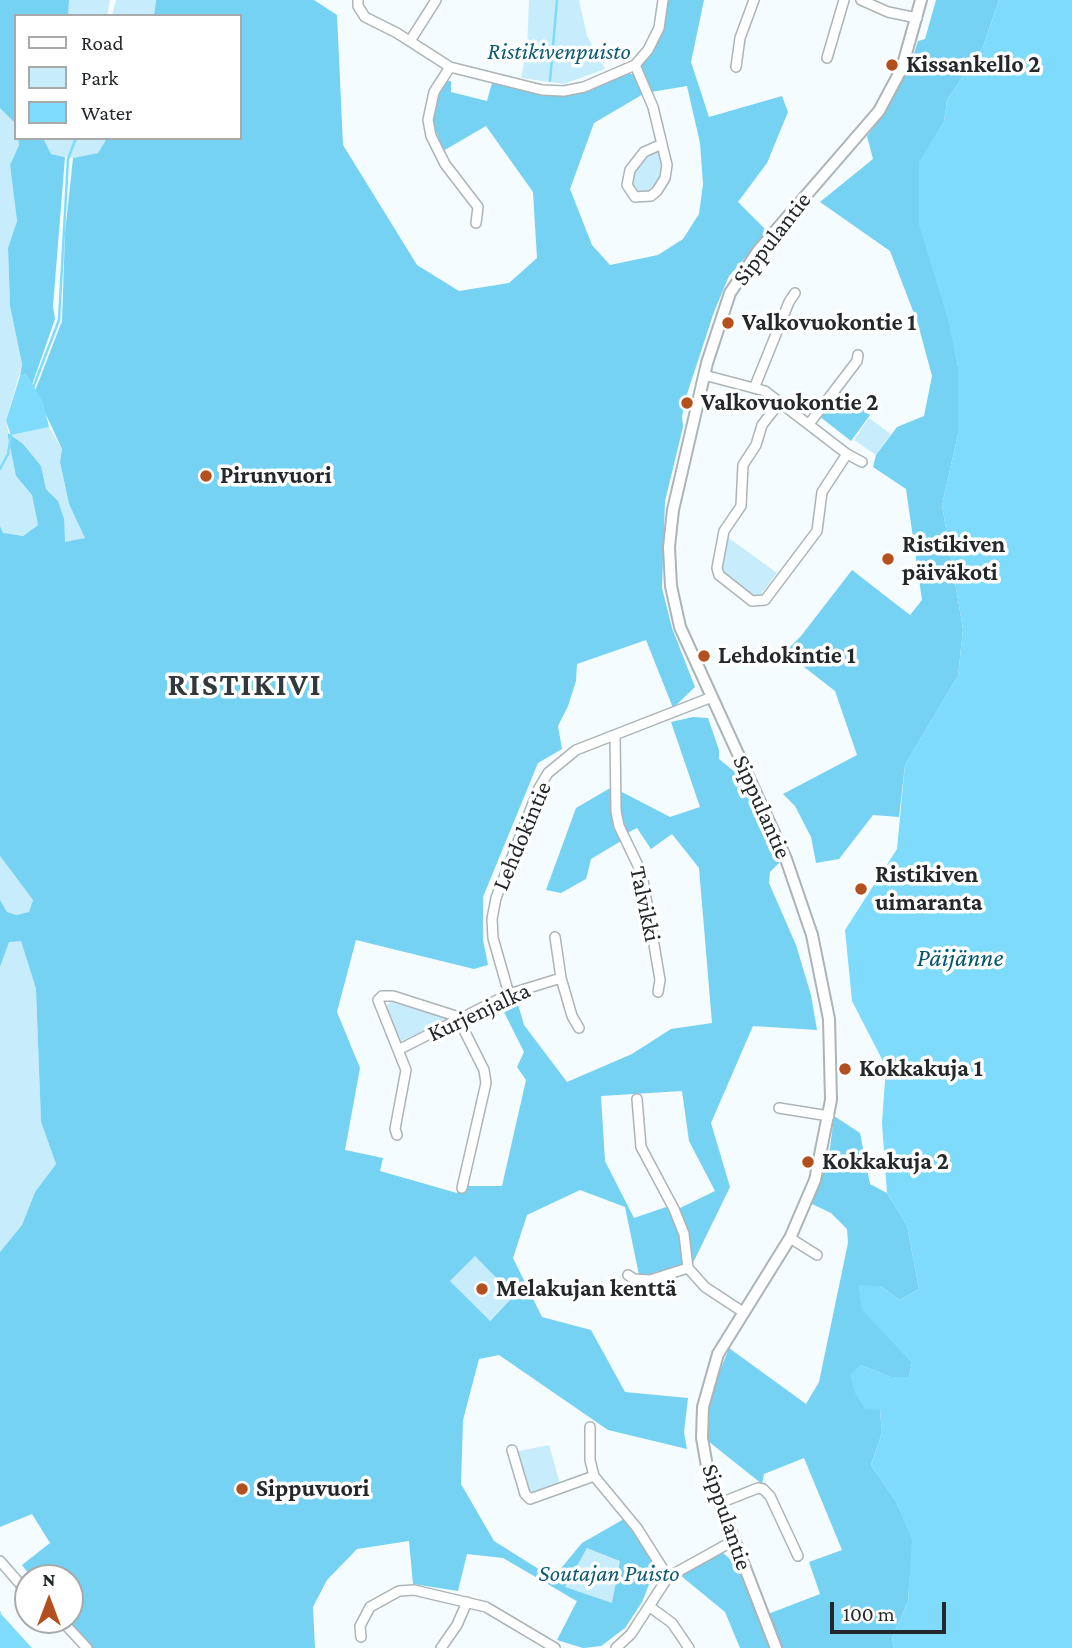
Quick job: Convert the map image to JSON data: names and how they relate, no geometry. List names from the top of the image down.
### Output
{
  "streets": {
    "street": [
      "Sippulantie",
      "Lehdokintie",
      "Talvikki",
      "Kurjenjalka"
    ]
  },
  "crossings": [
    ["Sippulantie", "Lehdokintie"],
    ["Lehdokintie", "Talvikki"],
    ["Lehdokintie", "Kurjenjalka"]
  ],
  "districts": ["RISTIKIVI"],
  "water": ["Päijänne"],
  "parks": ["Ristikivenpuisto", "Soutajan Puisto"],
  "places": [
    "Kissankello 2",
    "Valkovuokontie 1",
    "Valkovuokontie 2",
    "Pirunvuori",
    "Ristikiven päiväkoti",
    "Lehdokintie 1",
    "Ristikiven uimaranta",
    "Kokkakuja 1",
    "Kokkakuja 2",
    "Melakujan kenttä",
    "Sippuvuori"
  ],
  "legend": ["Road", "Park", "Water"],
  "scale_bar": "100 m",
  "north": "top"
}
